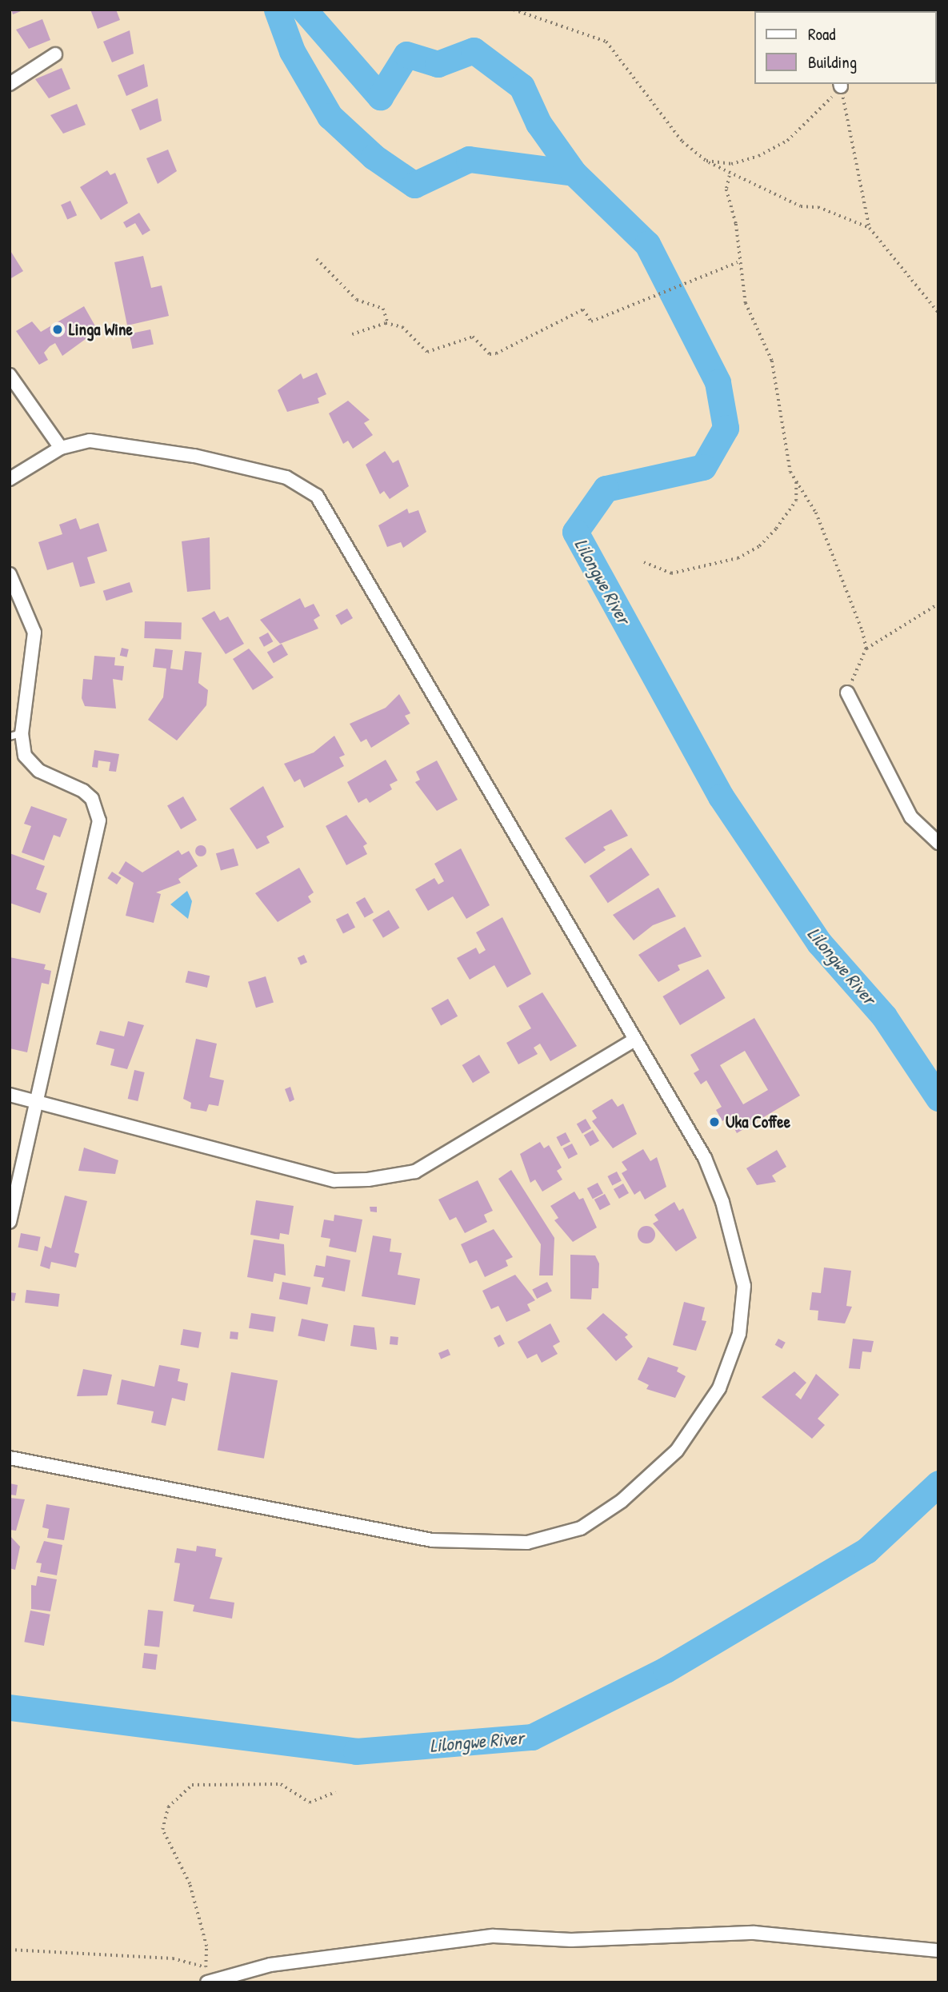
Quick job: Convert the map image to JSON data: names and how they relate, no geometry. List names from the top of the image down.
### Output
{
  "water": ["Lilongwe River"],
  "places": ["Linga Wine", "Uka Coffee"],
  "legend": ["Road", "Building"]
}
